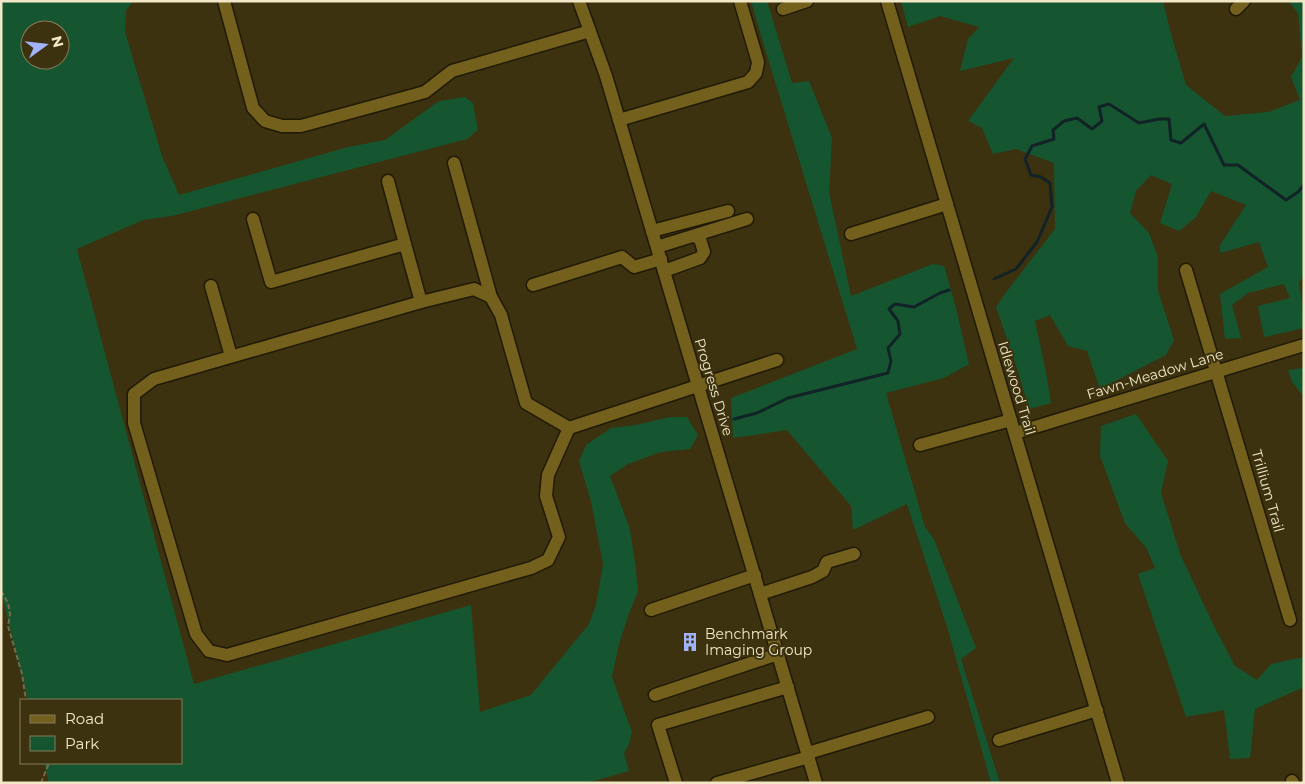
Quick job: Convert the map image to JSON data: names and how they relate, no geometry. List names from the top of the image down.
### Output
{
  "streets": {
    "street": [
      "Fawn-Meadow Lane",
      "Progress Drive",
      "Idlewood Trail",
      "Trillium Trail"
    ]
  },
  "crossings": [
    ["Fawn-Meadow Lane", "Idlewood Trail"],
    ["Fawn-Meadow Lane", "Trillium Trail"]
  ],
  "places": {
    "building": ["Benchmark Imaging Group"]
  },
  "legend": ["Road", "Park"],
  "north": "right"
}
